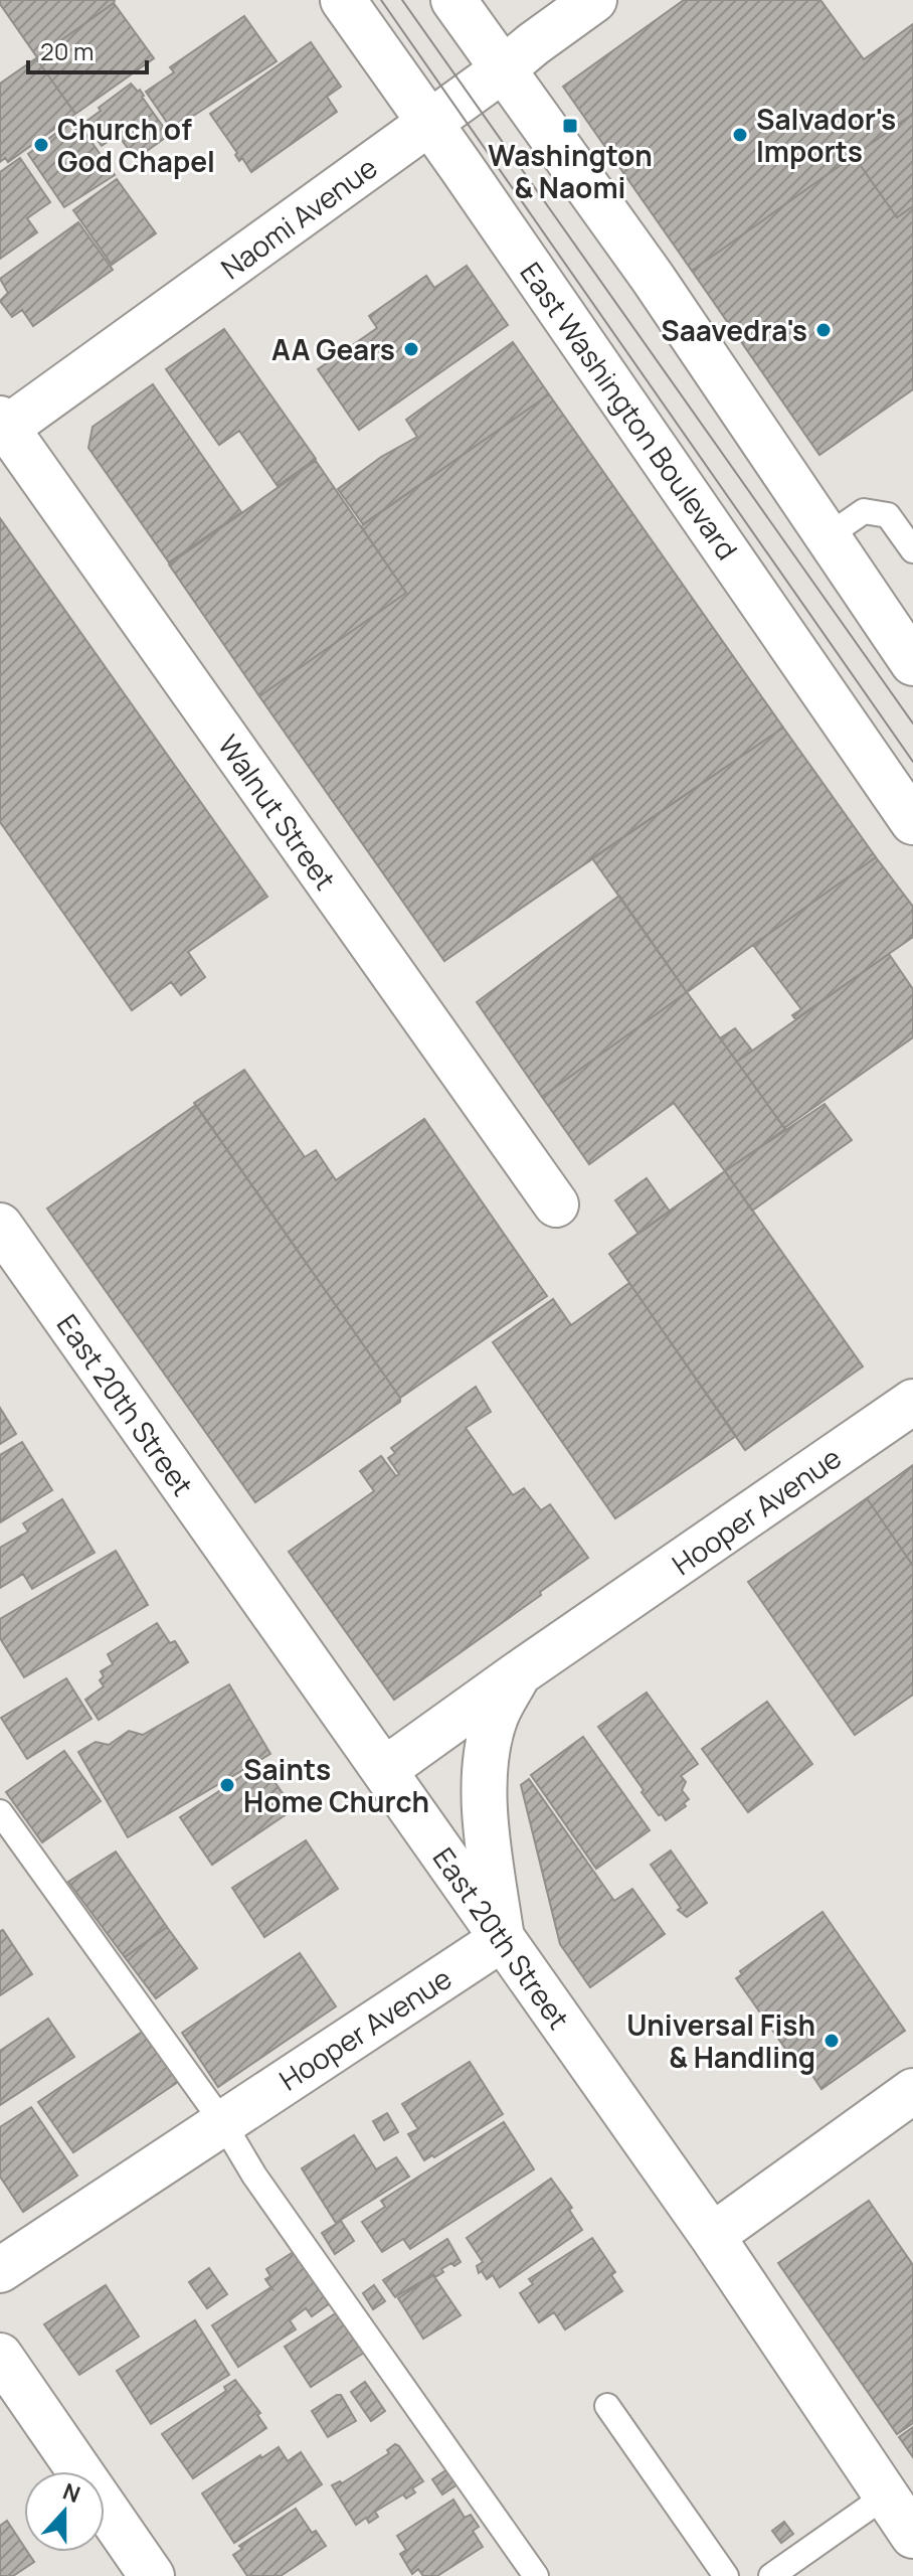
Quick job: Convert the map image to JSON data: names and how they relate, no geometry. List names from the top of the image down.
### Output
{
  "streets": {
    "street": [
      "Naomi Avenue",
      "East Washington Boulevard",
      "Walnut Street",
      "East 20th Street",
      "Hooper Avenue"
    ]
  },
  "crossings": [
    ["Naomi Avenue", "East Washington Boulevard"],
    ["Naomi Avenue", "Walnut Street"],
    ["East 20th Street", "Hooper Avenue"]
  ],
  "places": {
    "transit": ["Washington & Naomi"],
    "other": [
      "Salvador's Imports",
      "Church of God Chapel",
      "Saavedra's",
      "AA Gears",
      "Saints Home Church",
      "Universal Fish & Handling"
    ]
  },
  "scale_bar": "20 m",
  "north": "top"
}
